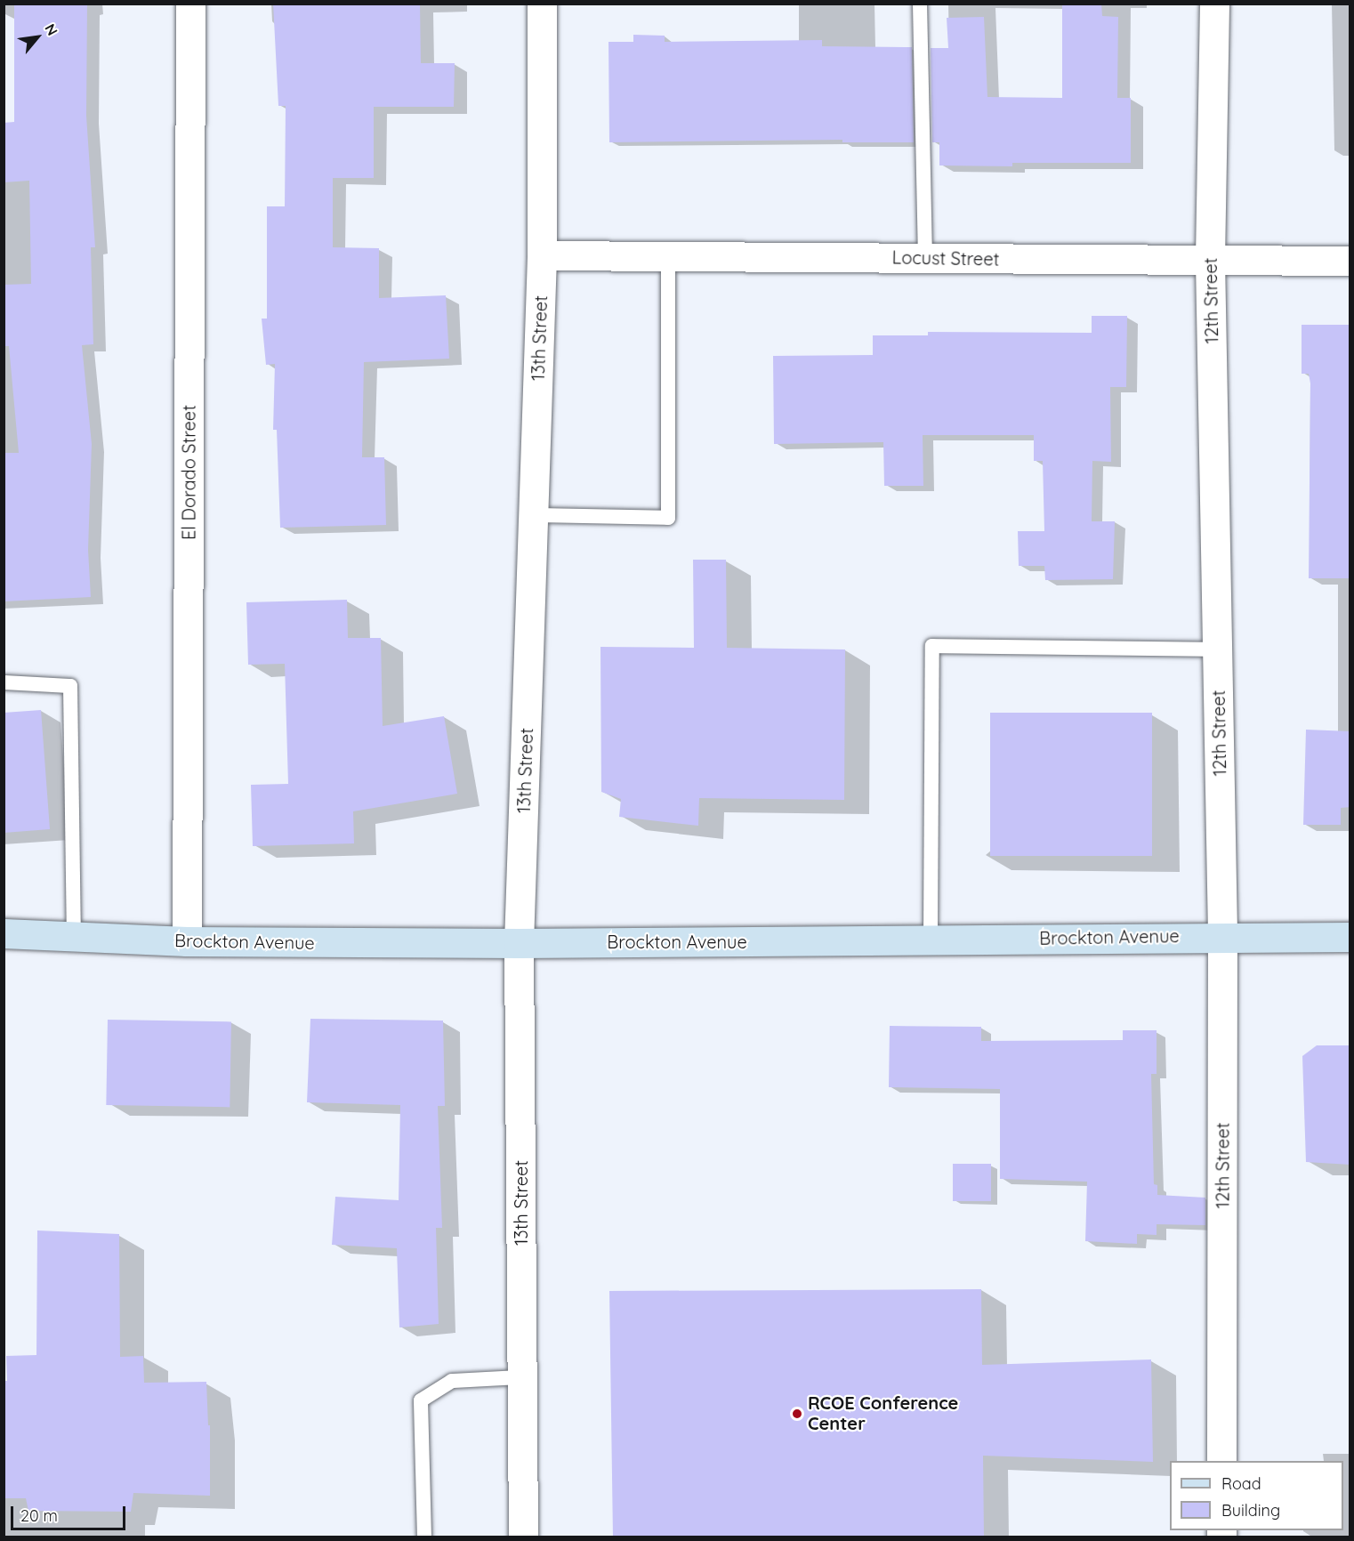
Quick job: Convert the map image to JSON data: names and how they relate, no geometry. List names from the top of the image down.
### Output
{
  "streets": {
    "main road": ["Brockton Avenue"],
    "street": [
      "Locust Street",
      "12th Street",
      "13th Street",
      "El Dorado Street"
    ]
  },
  "crossings": [
    ["Locust Street", "12th Street"],
    ["Locust Street", "13th Street"],
    ["12th Street", "Brockton Avenue"],
    ["13th Street", "Brockton Avenue"],
    ["El Dorado Street", "Brockton Avenue"]
  ],
  "places": ["RCOE Conference Center"],
  "legend": ["Road", "Building"],
  "scale_bar": "20 m",
  "north": "top right"
}
